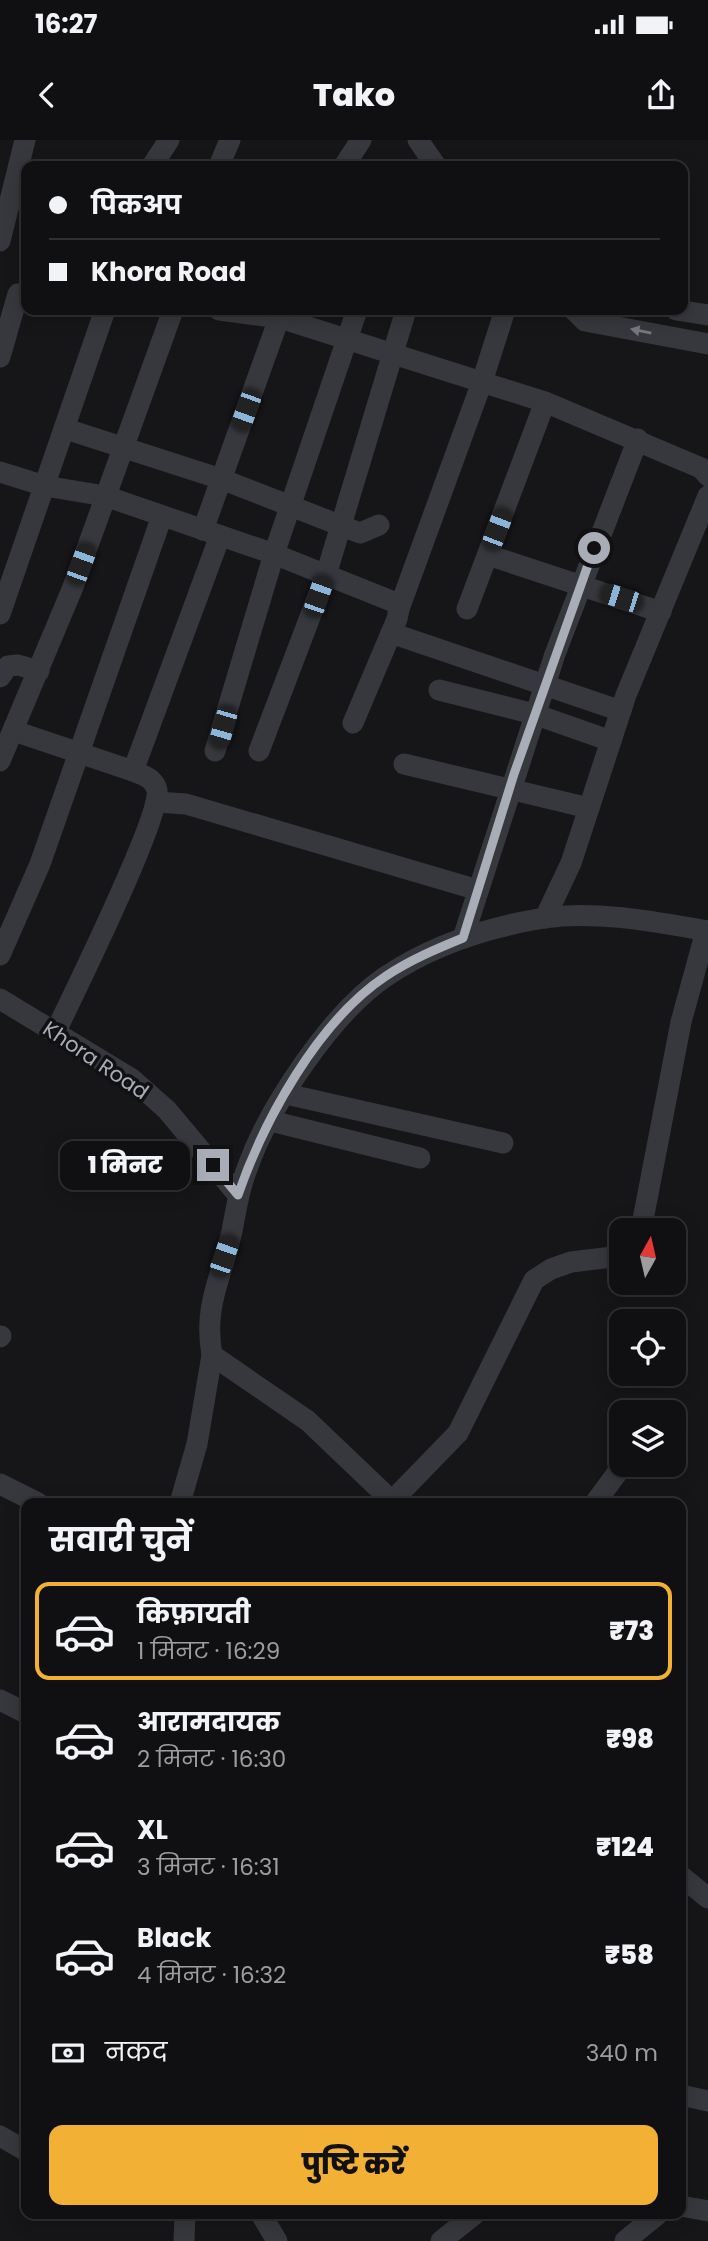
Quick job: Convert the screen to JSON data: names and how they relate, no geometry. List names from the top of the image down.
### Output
{
  "streets": {
    "street": ["Khora Road"]
  },
  "north": "top",
  "page": {
    "status": "16:27",
    "header": "Tako",
    "banner": ["पिकअप", "Khora Road"],
    "bubble": "1 मिनट",
    "heading": "सवारी चुनें",
    "list": [
      {
        "name": "किफ़ायती",
        "note": "1 मिनट · 16:29",
        "value": "₹73"
      },
      {
        "name": "आरामदायक",
        "note": "2 मिनट · 16:30",
        "value": "₹98"
      },
      {
        "name": "XL",
        "note": "3 मिनट · 16:31",
        "value": "₹124"
      },
      {
        "name": "Black",
        "note": "4 मिनट · 16:32",
        "value": "₹58"
      }
    ],
    "pay": ["नकद", "340 m"],
    "buttons": "पुष्टि करें"
  }
}
